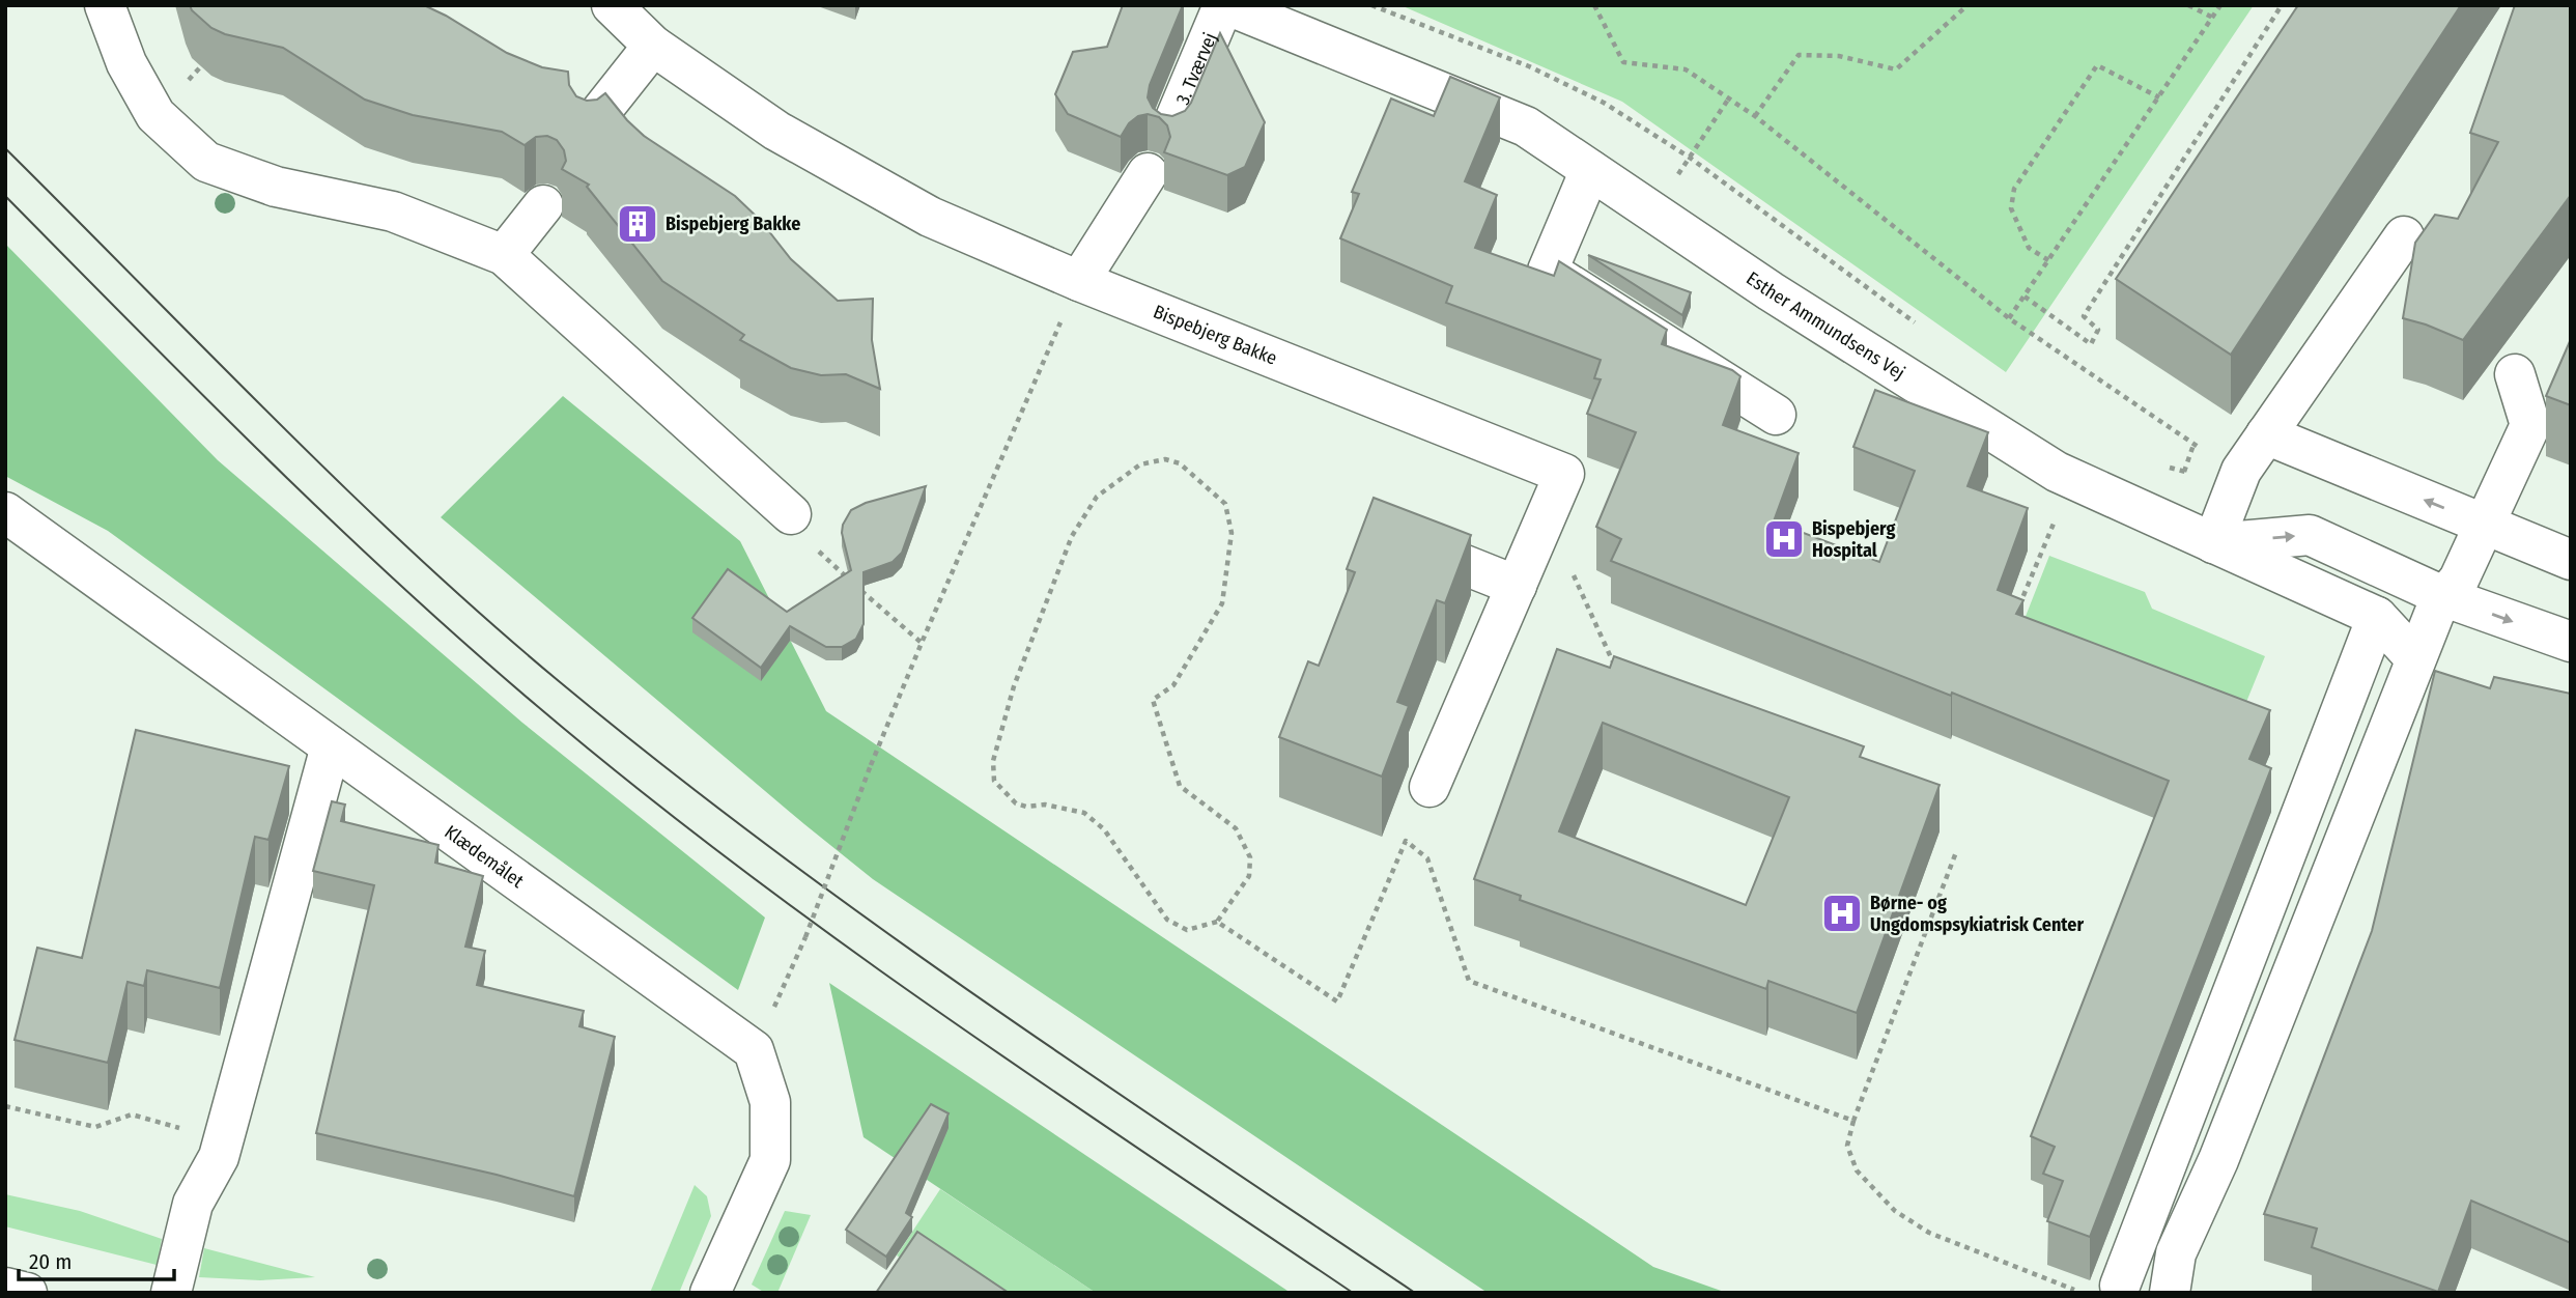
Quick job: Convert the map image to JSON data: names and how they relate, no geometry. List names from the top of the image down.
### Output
{
  "streets": {
    "street": [
      "3. Tværvej",
      "Esther Ammundsens Vej",
      "Bispebjerg Bakke",
      "Klædemålet"
    ]
  },
  "crossings": [
    ["3. Tværvej", "Esther Ammundsens Vej"]
  ],
  "places": {
    "building": ["Bispebjerg Bakke"],
    "hospital": ["Bispebjerg Hospital", "Børne- og Ungdomspsykiatrisk Center"]
  },
  "scale_bar": "20 m"
}
